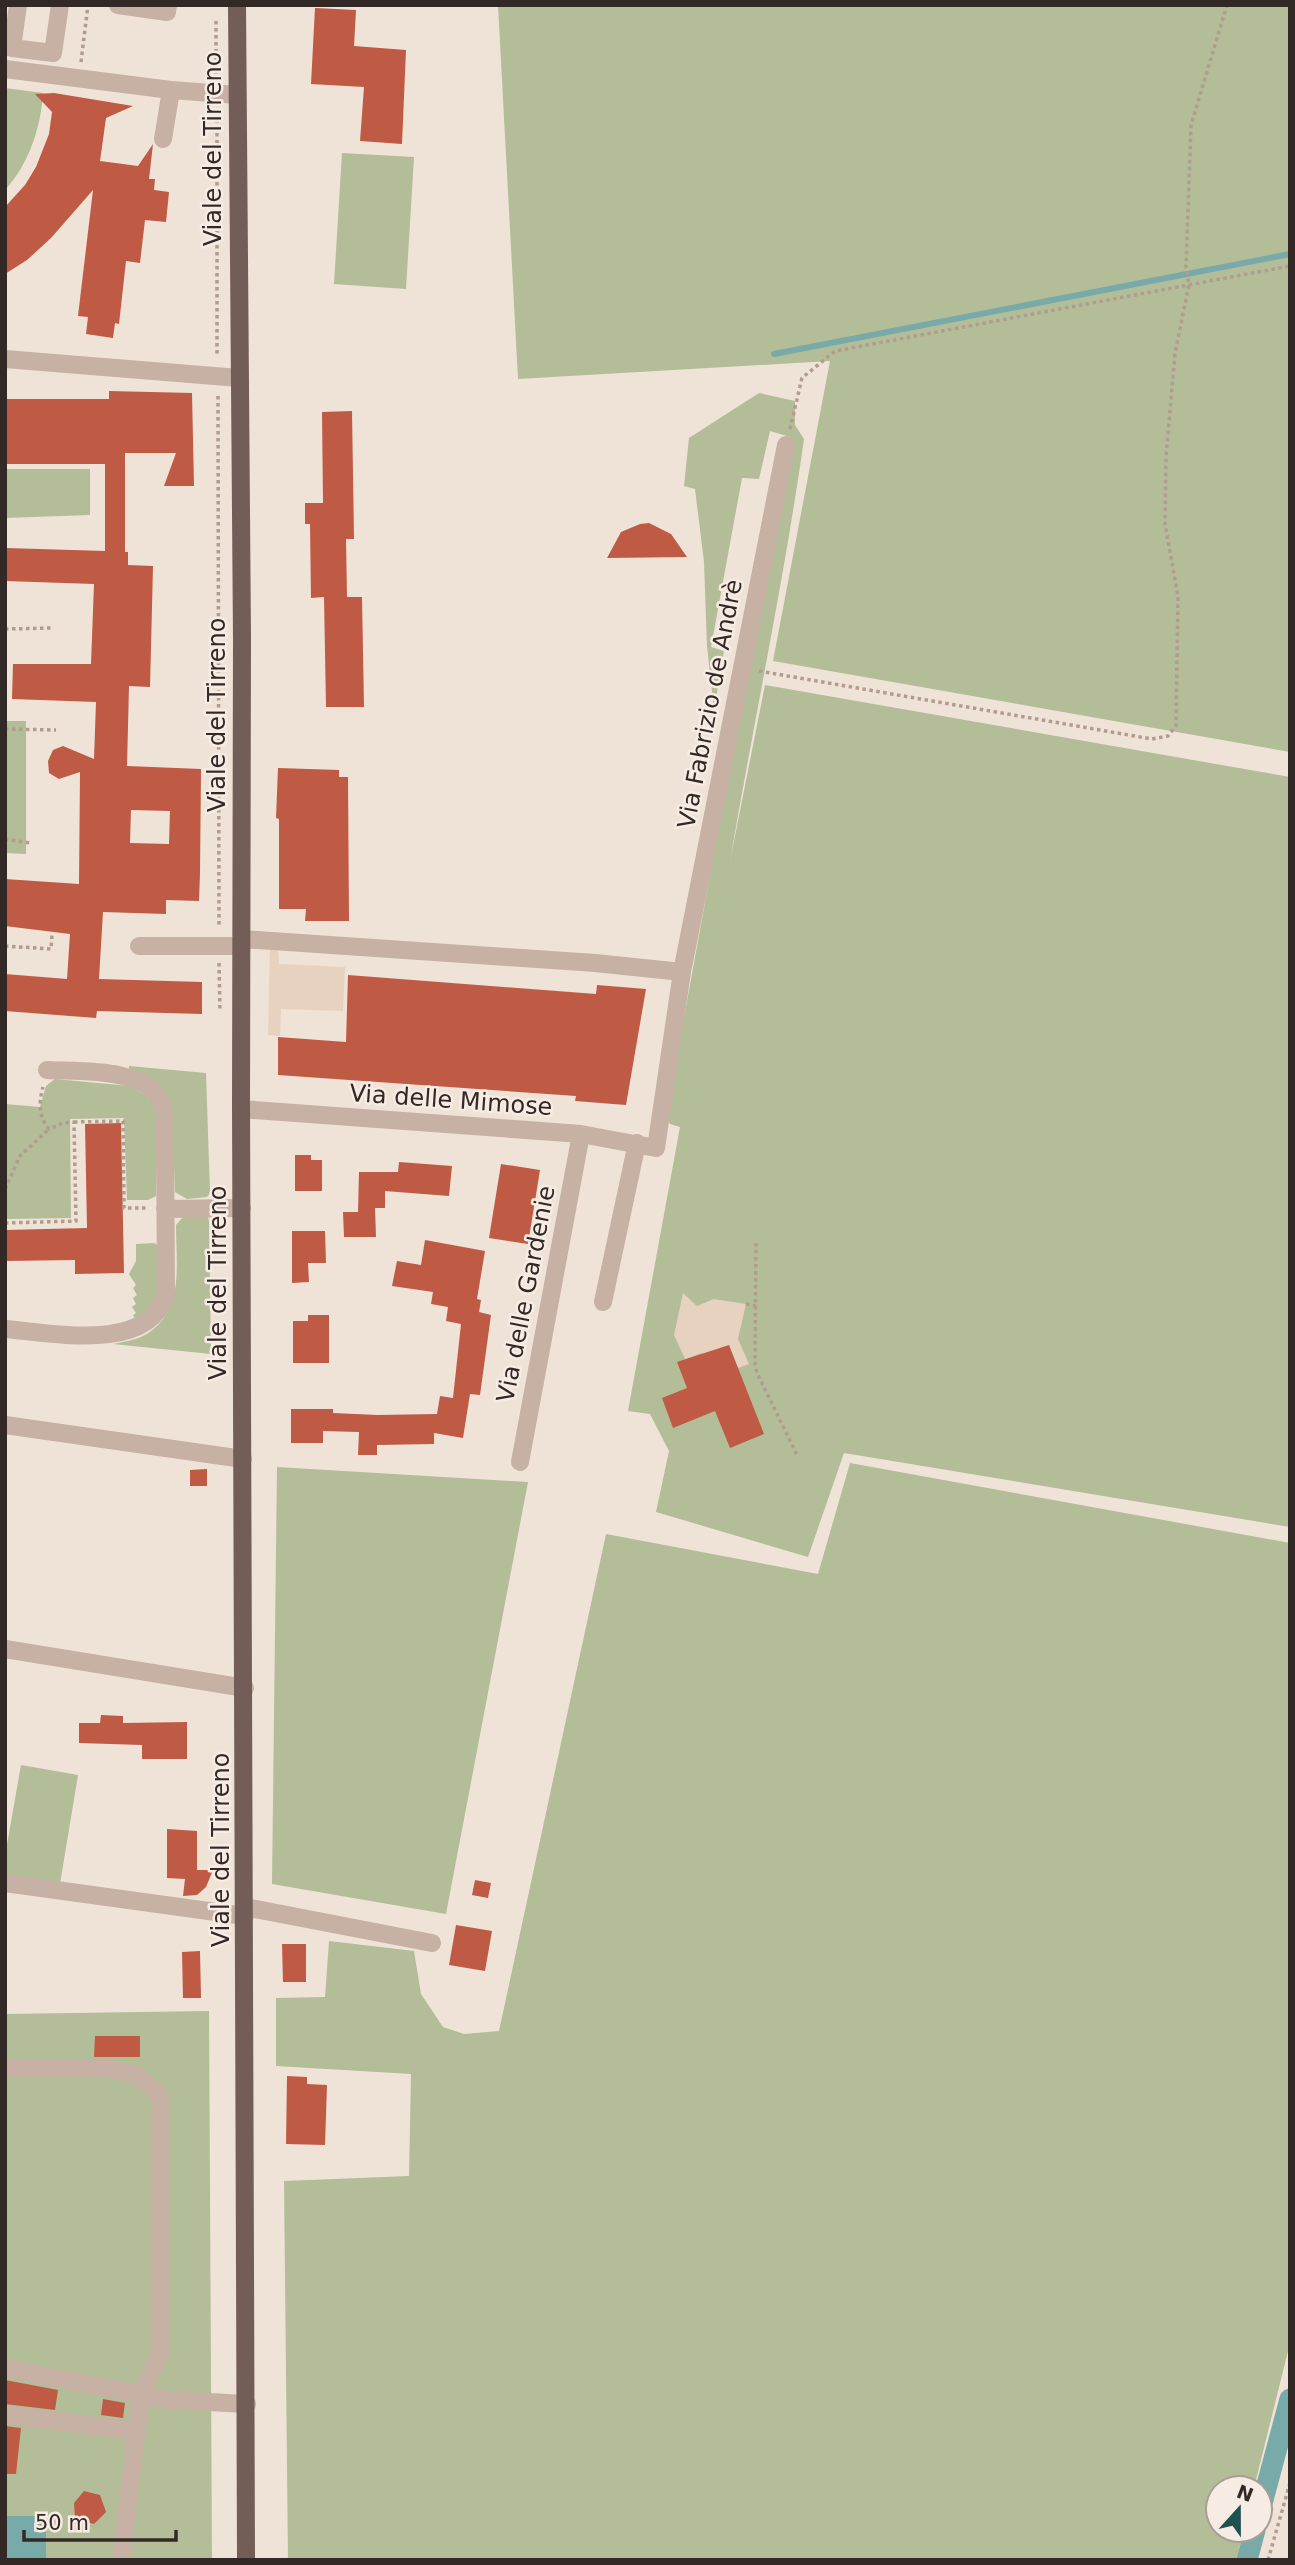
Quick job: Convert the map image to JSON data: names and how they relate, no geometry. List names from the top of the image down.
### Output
{
  "streets": {
    "main road": ["Viale del Tirreno"],
    "street": ["Via Fabrizio de Andrè", "Via delle Mimose", "Via delle Gardenie"]
  },
  "crossings": [
    ["Viale del Tirreno", "Via delle Mimose"],
    ["Via Fabrizio de Andrè", "Via delle Mimose"],
    ["Via delle Mimose", "Via delle Gardenie"]
  ],
  "scale_bar": "50 m",
  "north": "top"
}
